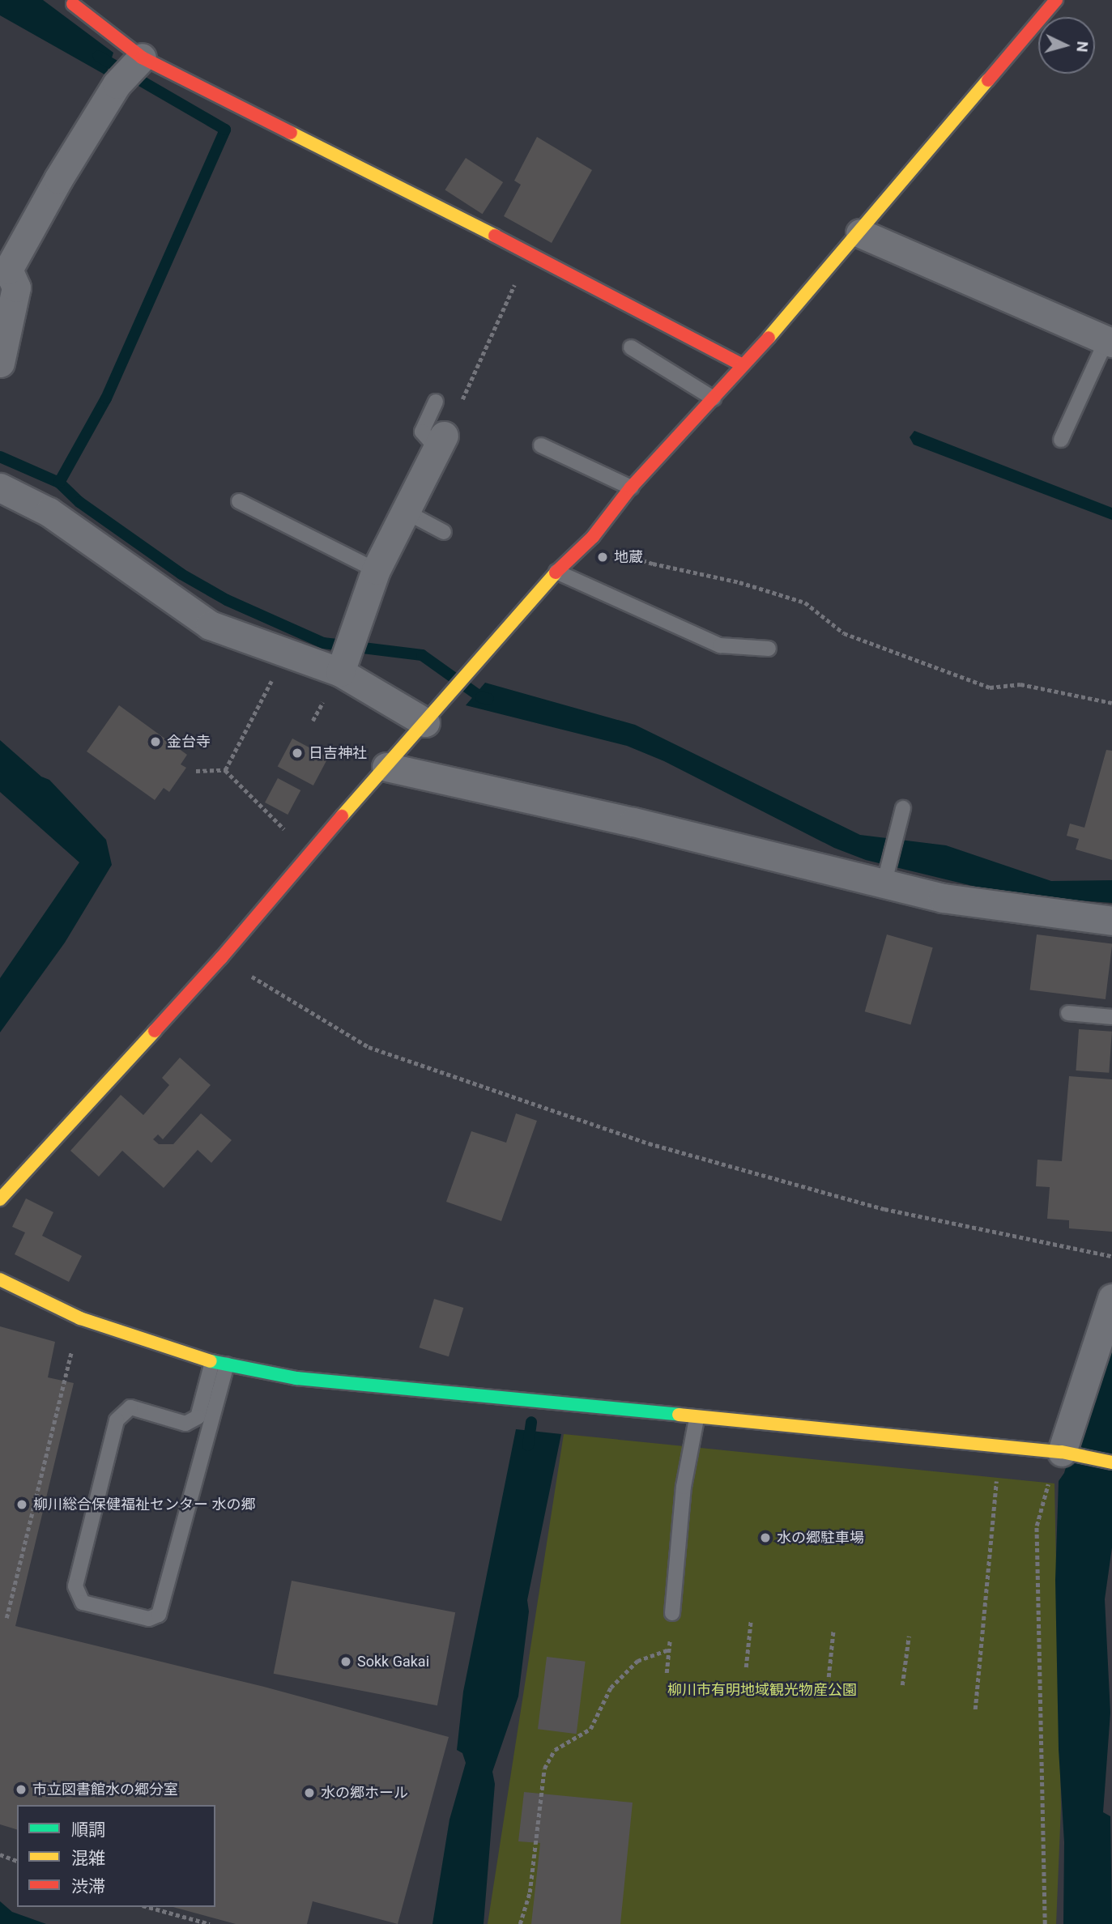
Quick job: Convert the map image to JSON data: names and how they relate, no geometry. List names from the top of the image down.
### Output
{
  "parks": ["柳川市有明地域観光物産公園"],
  "places": [
    "地蔵",
    "金台寺",
    "日吉神社",
    "柳川総合保健福祉センター 水の郷",
    "水の郷駐車場",
    "Sokk Gakai",
    "市立図書館水の郷分室",
    "水の郷ホール"
  ],
  "legend": ["順調", "混雑", "渋滞"],
  "north": "right"
}
